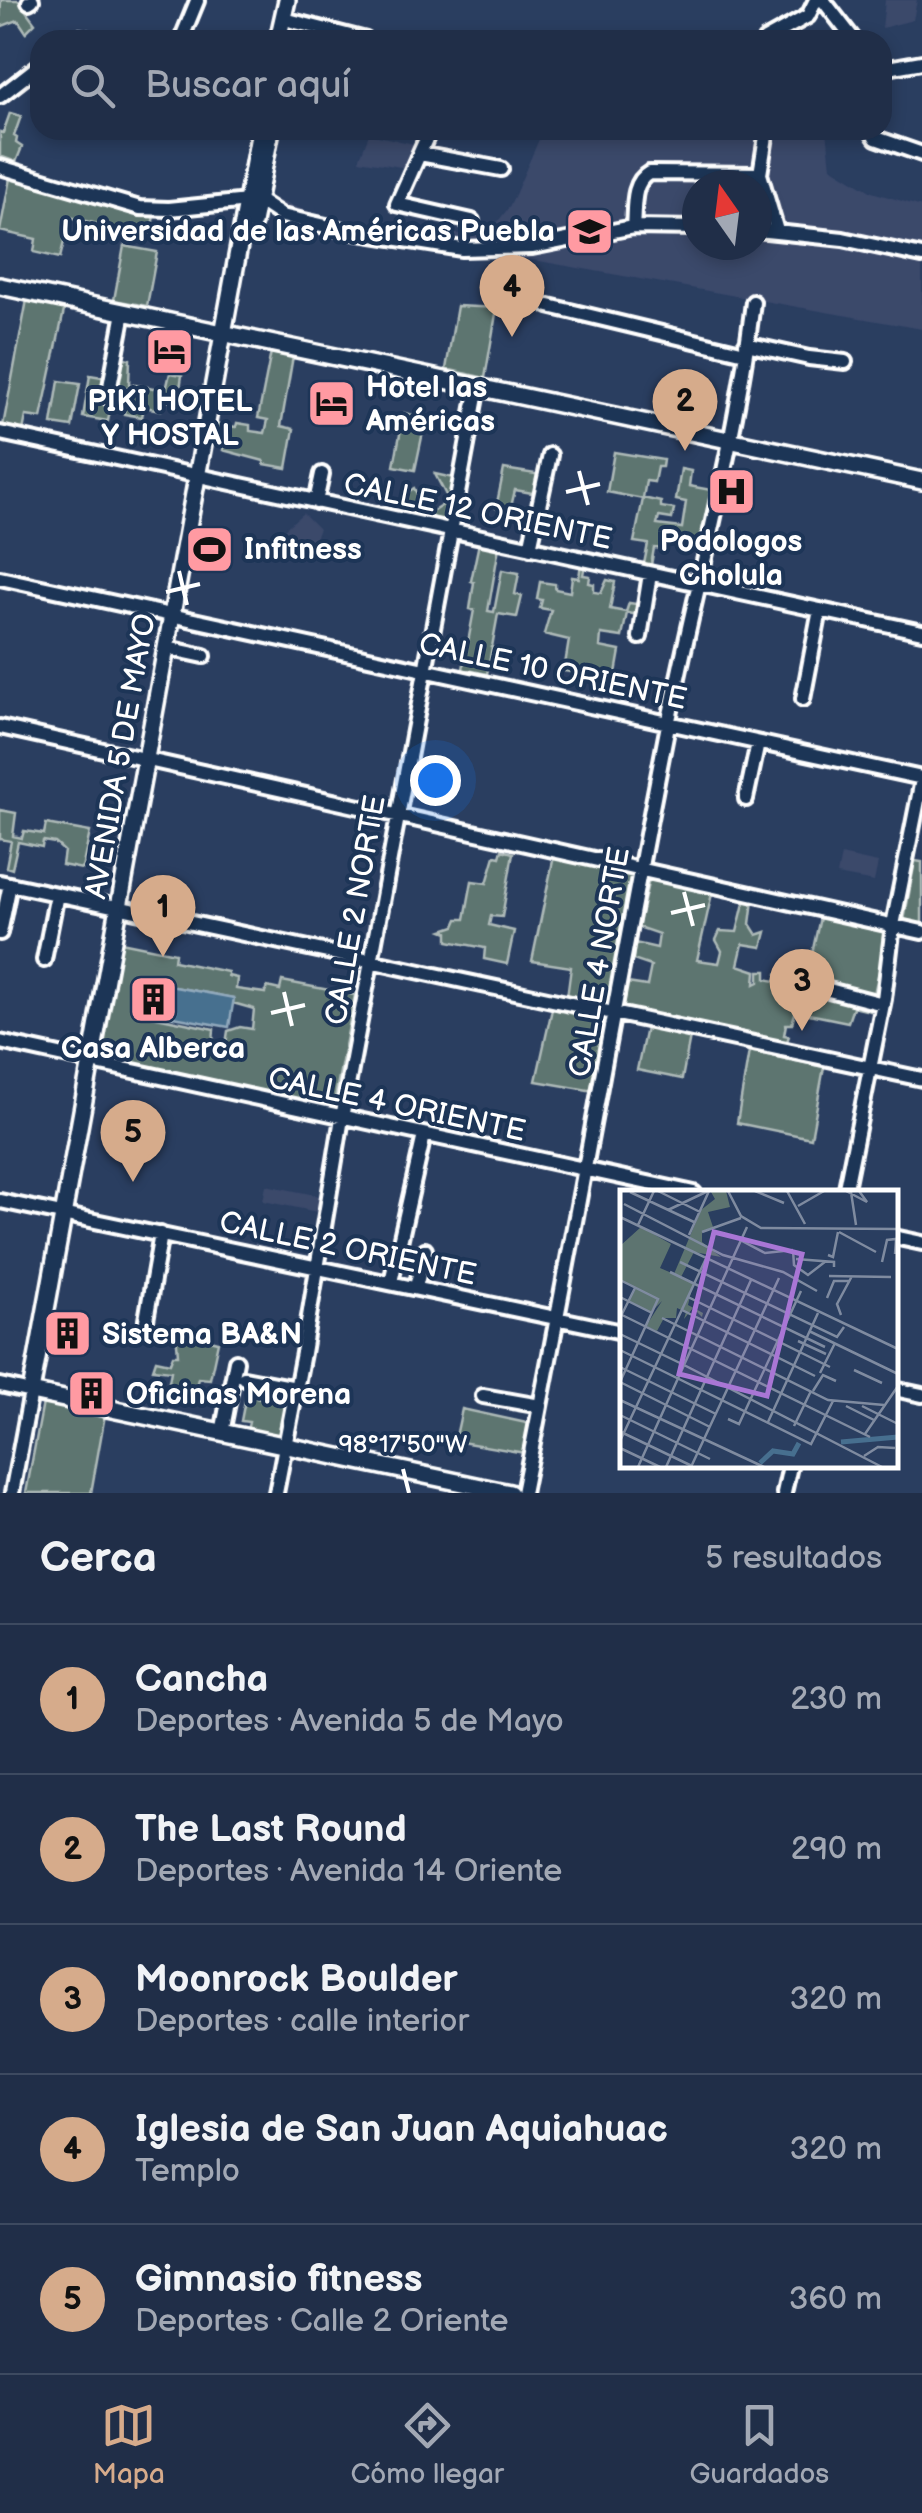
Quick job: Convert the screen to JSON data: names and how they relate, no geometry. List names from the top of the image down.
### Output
{
  "streets": {
    "main road": ["AVENIDA 5 DE MAYO"],
    "street": [
      "CALLE 12 ORIENTE",
      "CALLE 10 ORIENTE",
      "CALLE 2 NORTE",
      "CALLE 4 NORTE",
      "CALLE 4 ORIENTE",
      "CALLE 2 ORIENTE"
    ]
  },
  "crossings": [
    ["CALLE 12 ORIENTE", "AVENIDA 5 DE MAYO"],
    ["CALLE 12 ORIENTE", "CALLE 2 NORTE"],
    ["CALLE 12 ORIENTE", "CALLE 4 NORTE"],
    ["CALLE 10 ORIENTE", "AVENIDA 5 DE MAYO"],
    ["CALLE 10 ORIENTE", "CALLE 2 NORTE"],
    ["CALLE 10 ORIENTE", "CALLE 4 NORTE"],
    ["AVENIDA 5 DE MAYO", "CALLE 4 ORIENTE"],
    ["AVENIDA 5 DE MAYO", "CALLE 2 ORIENTE"],
    ["CALLE 2 NORTE", "CALLE 4 ORIENTE"],
    ["CALLE 2 NORTE", "CALLE 2 ORIENTE"],
    ["CALLE 4 NORTE", "CALLE 4 ORIENTE"],
    ["CALLE 4 NORTE", "CALLE 2 ORIENTE"]
  ],
  "places": {
    "school or university": ["Universidad de las Américas Puebla"],
    "hotel": ["PIKI HOTEL Y HOSTAL", "Hotel las Américas"],
    "hospital": ["Podologos Cholula"],
    "sports": ["Infitness"],
    "building": ["Casa Alberca", "Sistema BA&N", "Oficinas Morena"]
  },
  "north": "top",
  "page": {
    "search": "Buscar aquí",
    "pins": [
      "4",
      "2",
      "1",
      "3",
      "5"
    ],
    "heading": ["Cerca", "5 resultados"],
    "list": [
      {
        "mark": "1",
        "name": "Cancha",
        "note": "Deportes · Avenida 5 de Mayo",
        "value": "230 m"
      },
      {
        "mark": "2",
        "name": "The Last Round",
        "note": "Deportes · Avenida 14 Oriente",
        "value": "290 m"
      },
      {
        "mark": "3",
        "name": "Moonrock Boulder",
        "note": "Deportes · calle interior",
        "value": "320 m"
      },
      {
        "mark": "4",
        "name": "Iglesia de San Juan Aquiahuac",
        "note": "Templo",
        "value": "320 m"
      },
      {
        "mark": "5",
        "name": "Gimnasio fitness",
        "note": "Deportes · Calle 2 Oriente",
        "value": "360 m"
      }
    ],
    "nav": ["Mapa", "Cómo llegar", "Guardados"]
  },
  "coordinates": ["98°17'50\"W"]
}
